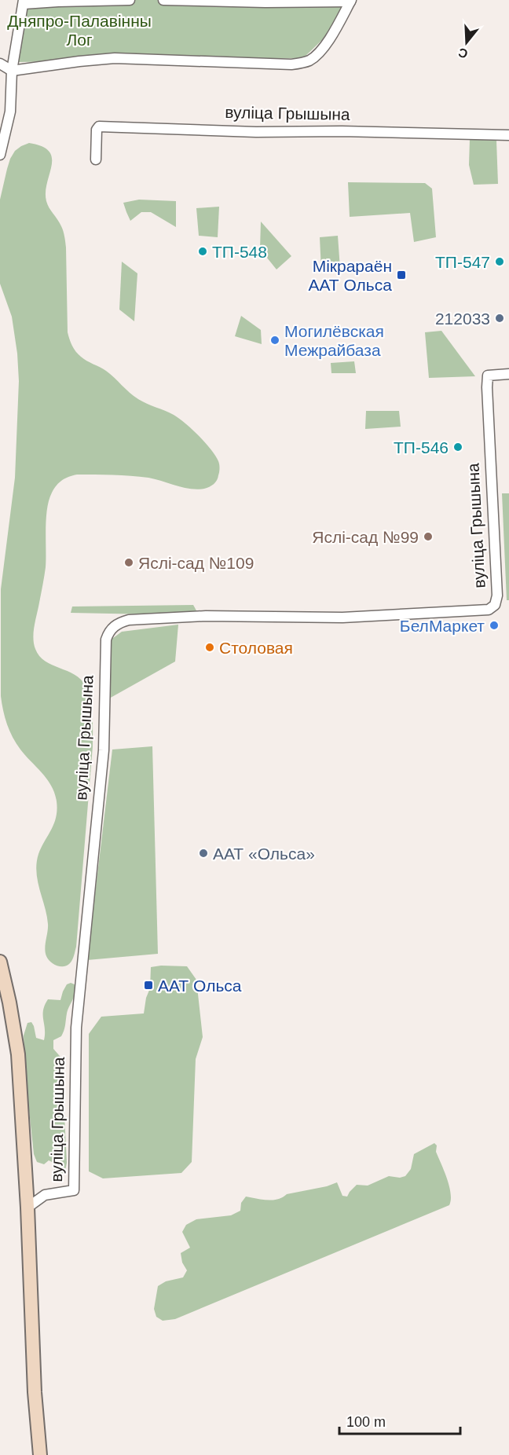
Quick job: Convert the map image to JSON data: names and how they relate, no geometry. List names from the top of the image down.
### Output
{
  "streets": {
    "street": ["вуліца Грышына"]
  },
  "parks": ["Дняпро-Палавінны Лог"],
  "places": {
    "other": [
      "ТП-548",
      "ТП-547",
      "212033",
      "Могилёвская Межрайбаза",
      "ТП-546",
      "Яслі-сад №99",
      "Яслі-сад №109",
      "БелМаркет",
      "Столовая",
      "ААТ «Ольса»"
    ],
    "transit": ["Мікрараён ААТ Ольса", "ААТ Ольса"]
  },
  "scale_bar": "100 m",
  "north": "bottom"
}
